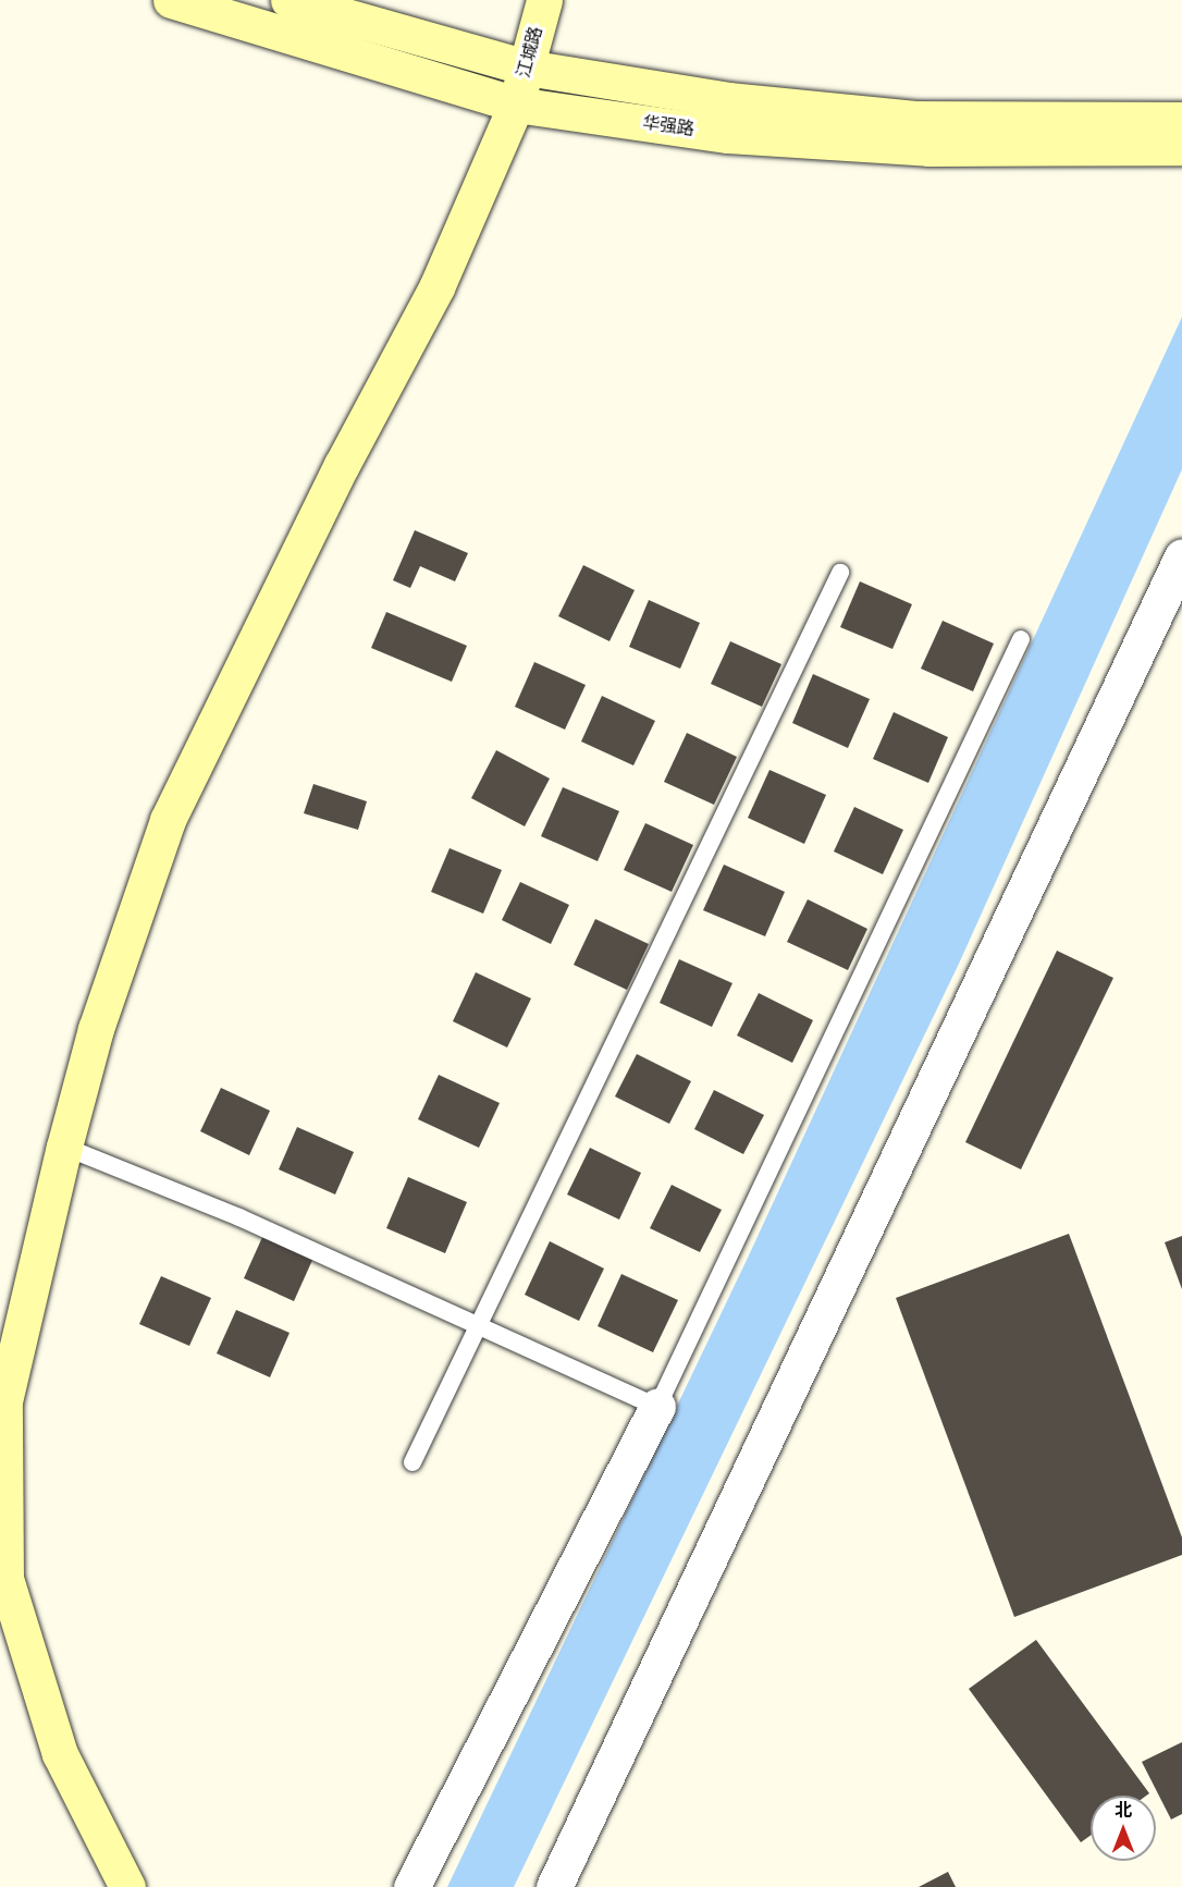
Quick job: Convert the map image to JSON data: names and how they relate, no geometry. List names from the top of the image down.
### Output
{
  "streets": {
    "street": ["江城路", "华强路"]
  },
  "crossings": [
    ["江城路", "华强路"]
  ],
  "north": "top"
}
